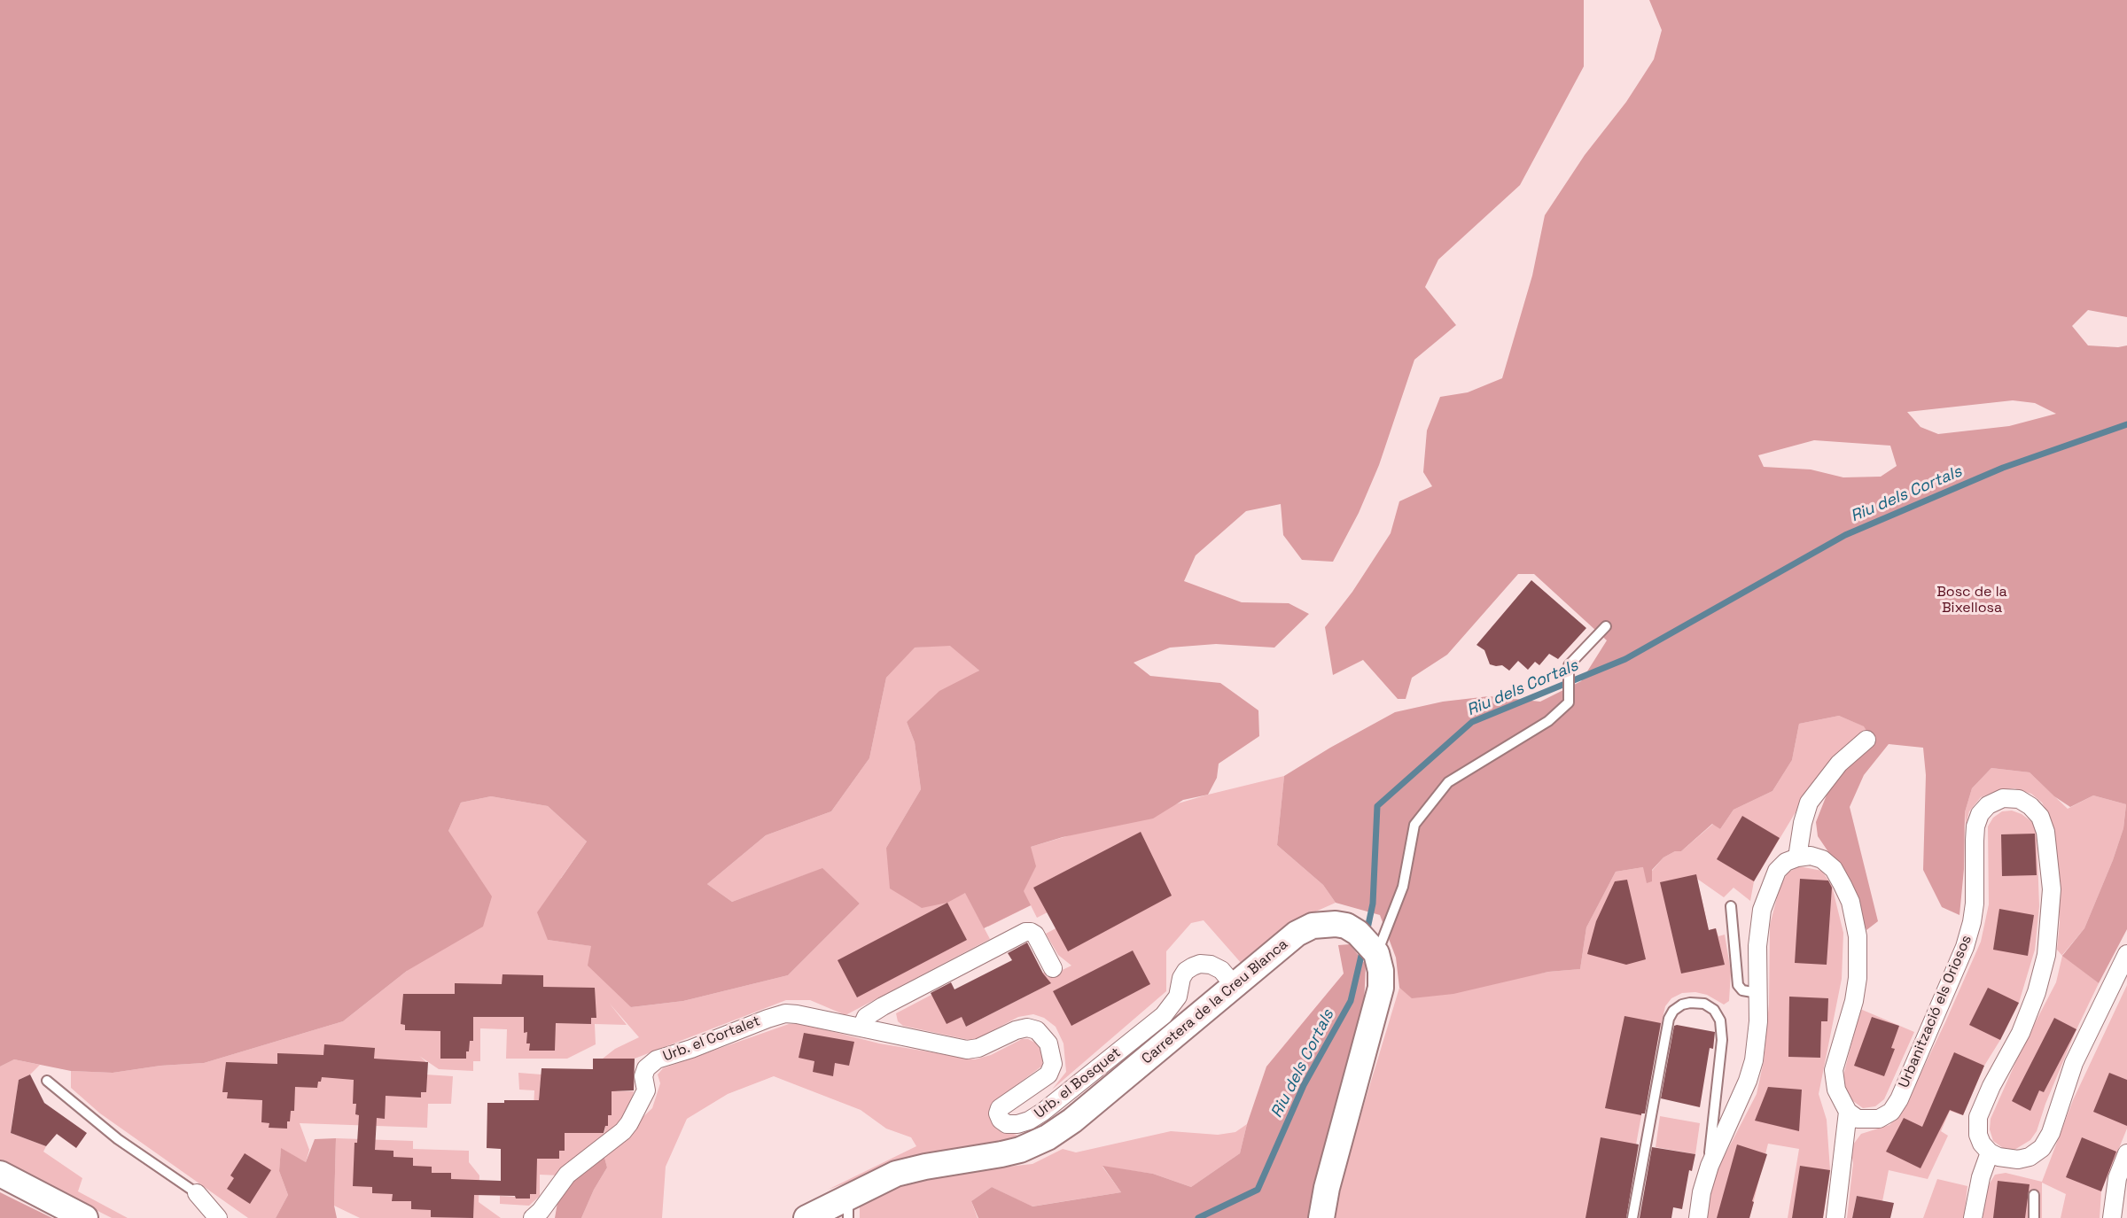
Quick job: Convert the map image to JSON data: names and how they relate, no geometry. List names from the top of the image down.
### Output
{
  "streets": {
    "main road": ["Carretera de la Creu Blanca"],
    "street": ["Urbanització els Oriosos", "Urb. el Cortalet", "Urb. el Bosquet"]
  },
  "crossings": [
    ["Carretera de la Creu Blanca", "Urb. el Bosquet"],
    ["Urb. el Cortalet", "Urb. el Bosquet"]
  ],
  "water": ["Riu dels Cortals"],
  "parks": ["Bosc de la Bixellosa"]
}
